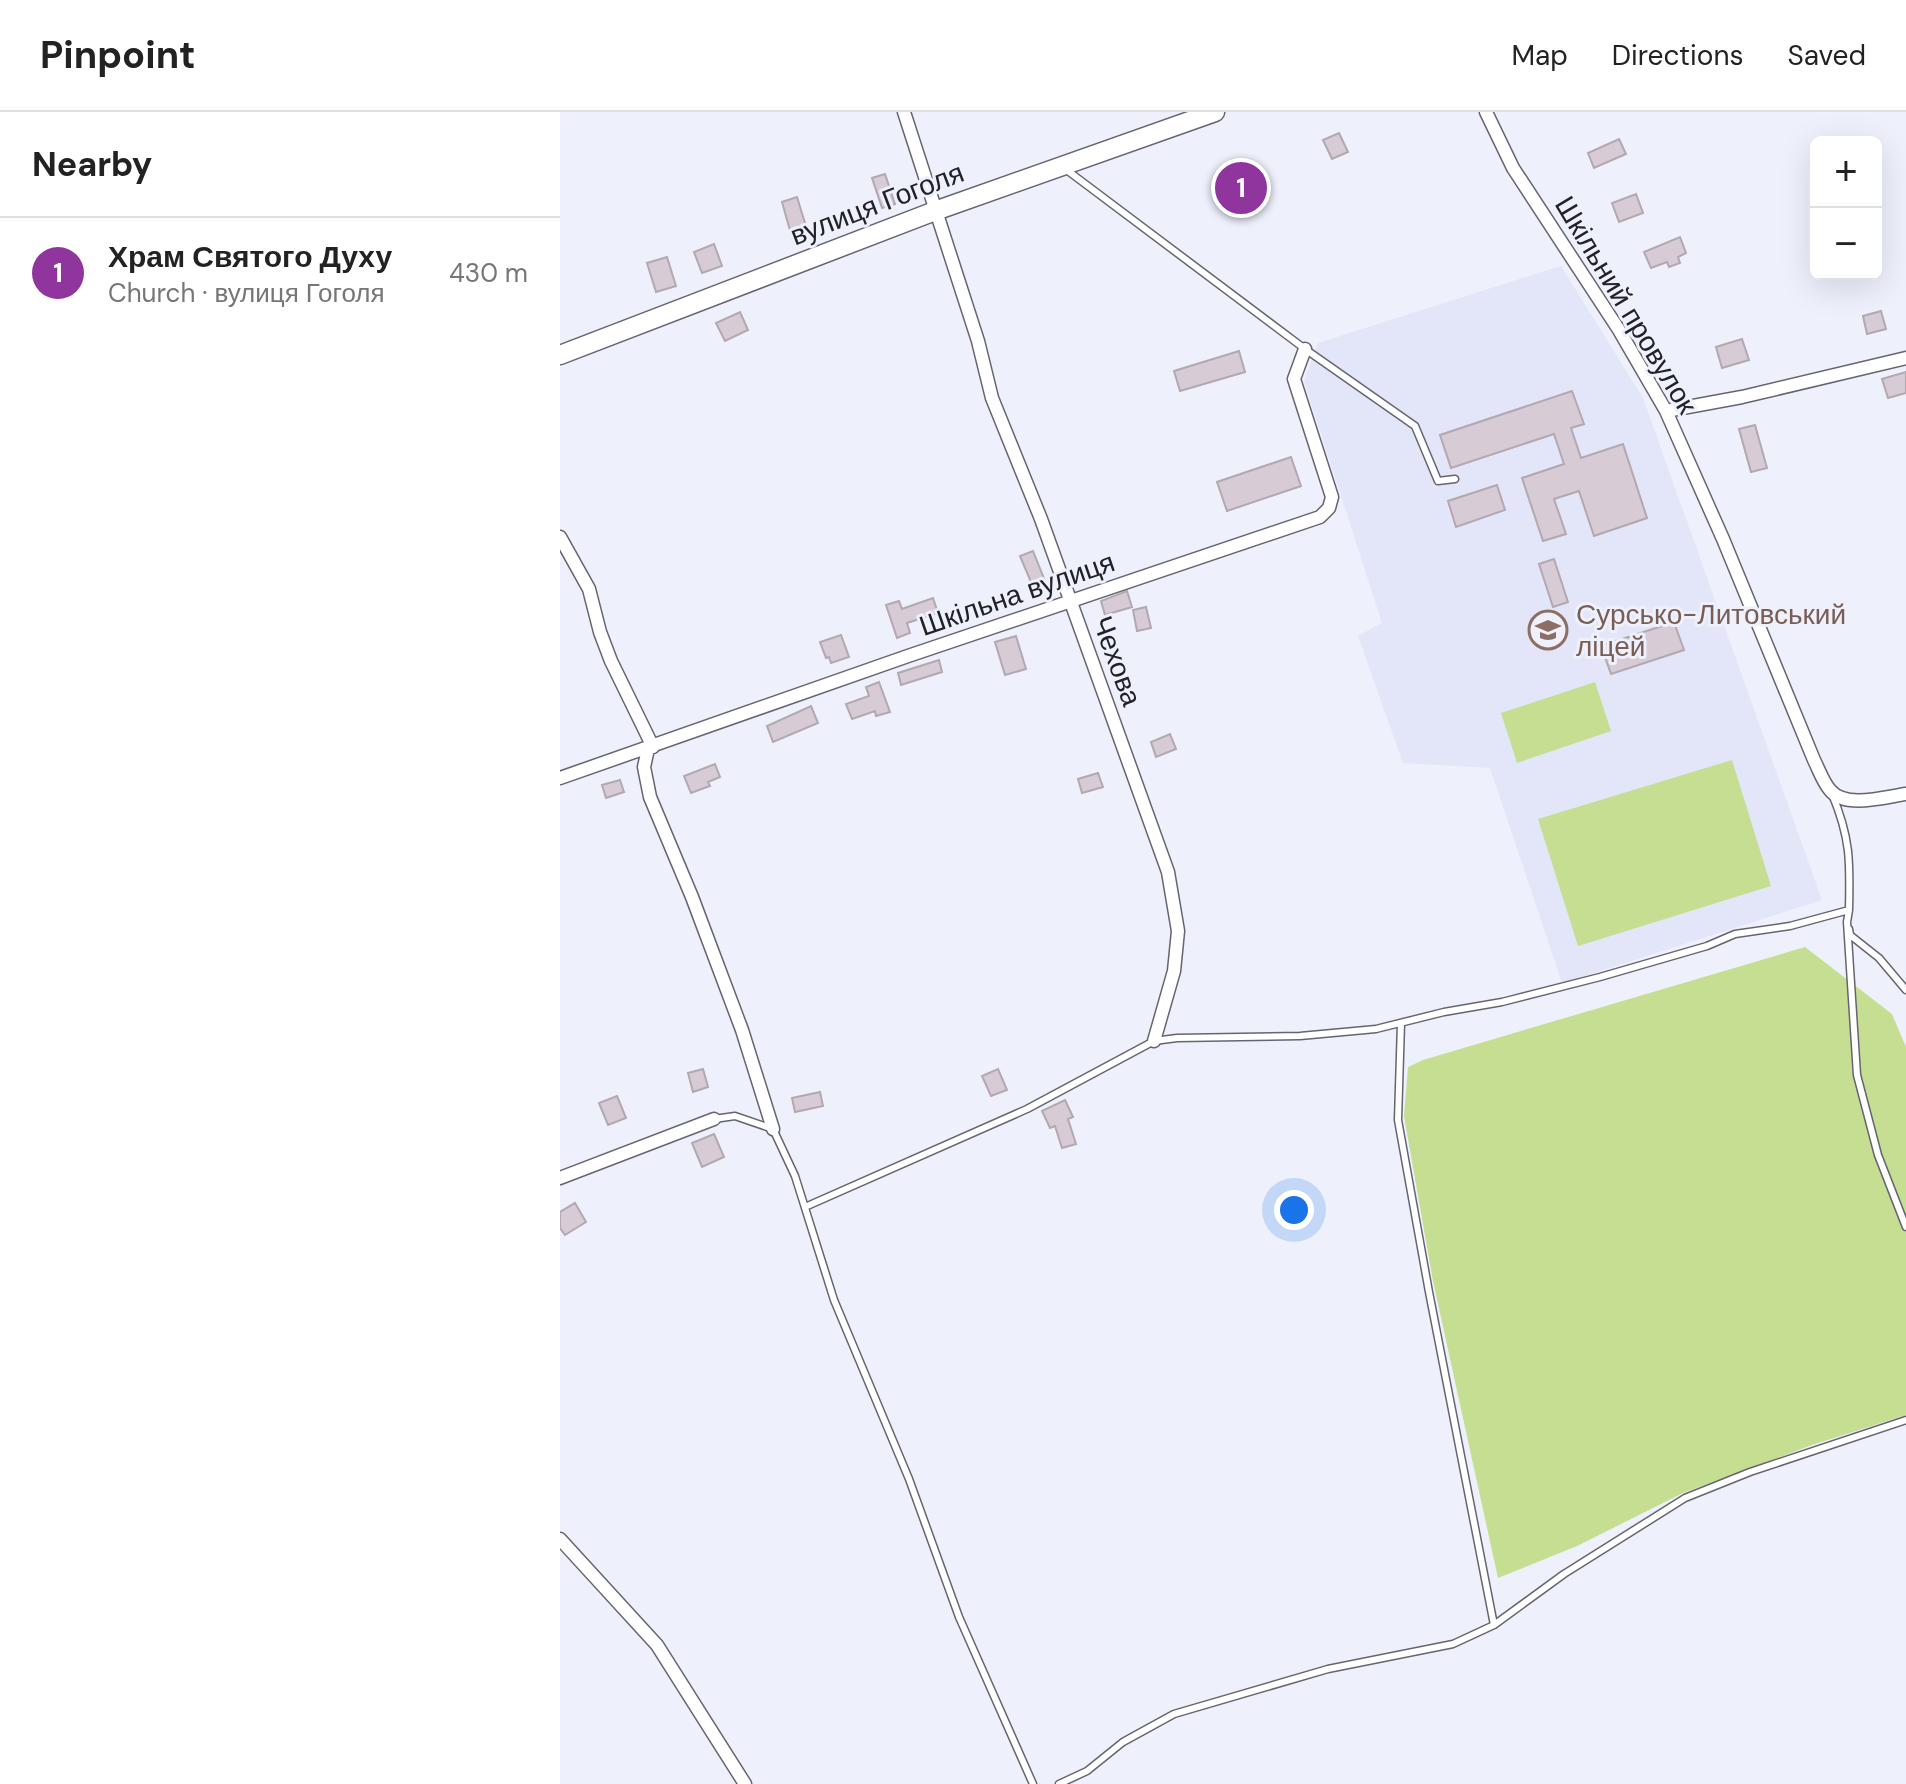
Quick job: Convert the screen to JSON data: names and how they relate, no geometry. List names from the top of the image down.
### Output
{
  "streets": {
    "street": [
      "вулиця Гоголя",
      "Шкільний провулок",
      "Шкільна вулиця",
      "Чехова"
    ]
  },
  "crossings": [
    ["вулиця Гоголя", "Чехова"],
    ["Шкільна вулиця", "Чехова"]
  ],
  "places": {
    "school or university": ["Сурсько-Литовський ліцей"]
  },
  "page": {
    "header": "Pinpoint",
    "nav": ["Map", "Directions", "Saved"],
    "heading": "Nearby",
    "map_buttons": ["+", "−"],
    "pins": "1",
    "list": [
      {
        "mark": "1",
        "name": "Храм Святого Духу",
        "note": "Church · вулиця Гоголя",
        "value": "430 m"
      }
    ]
  }
}
